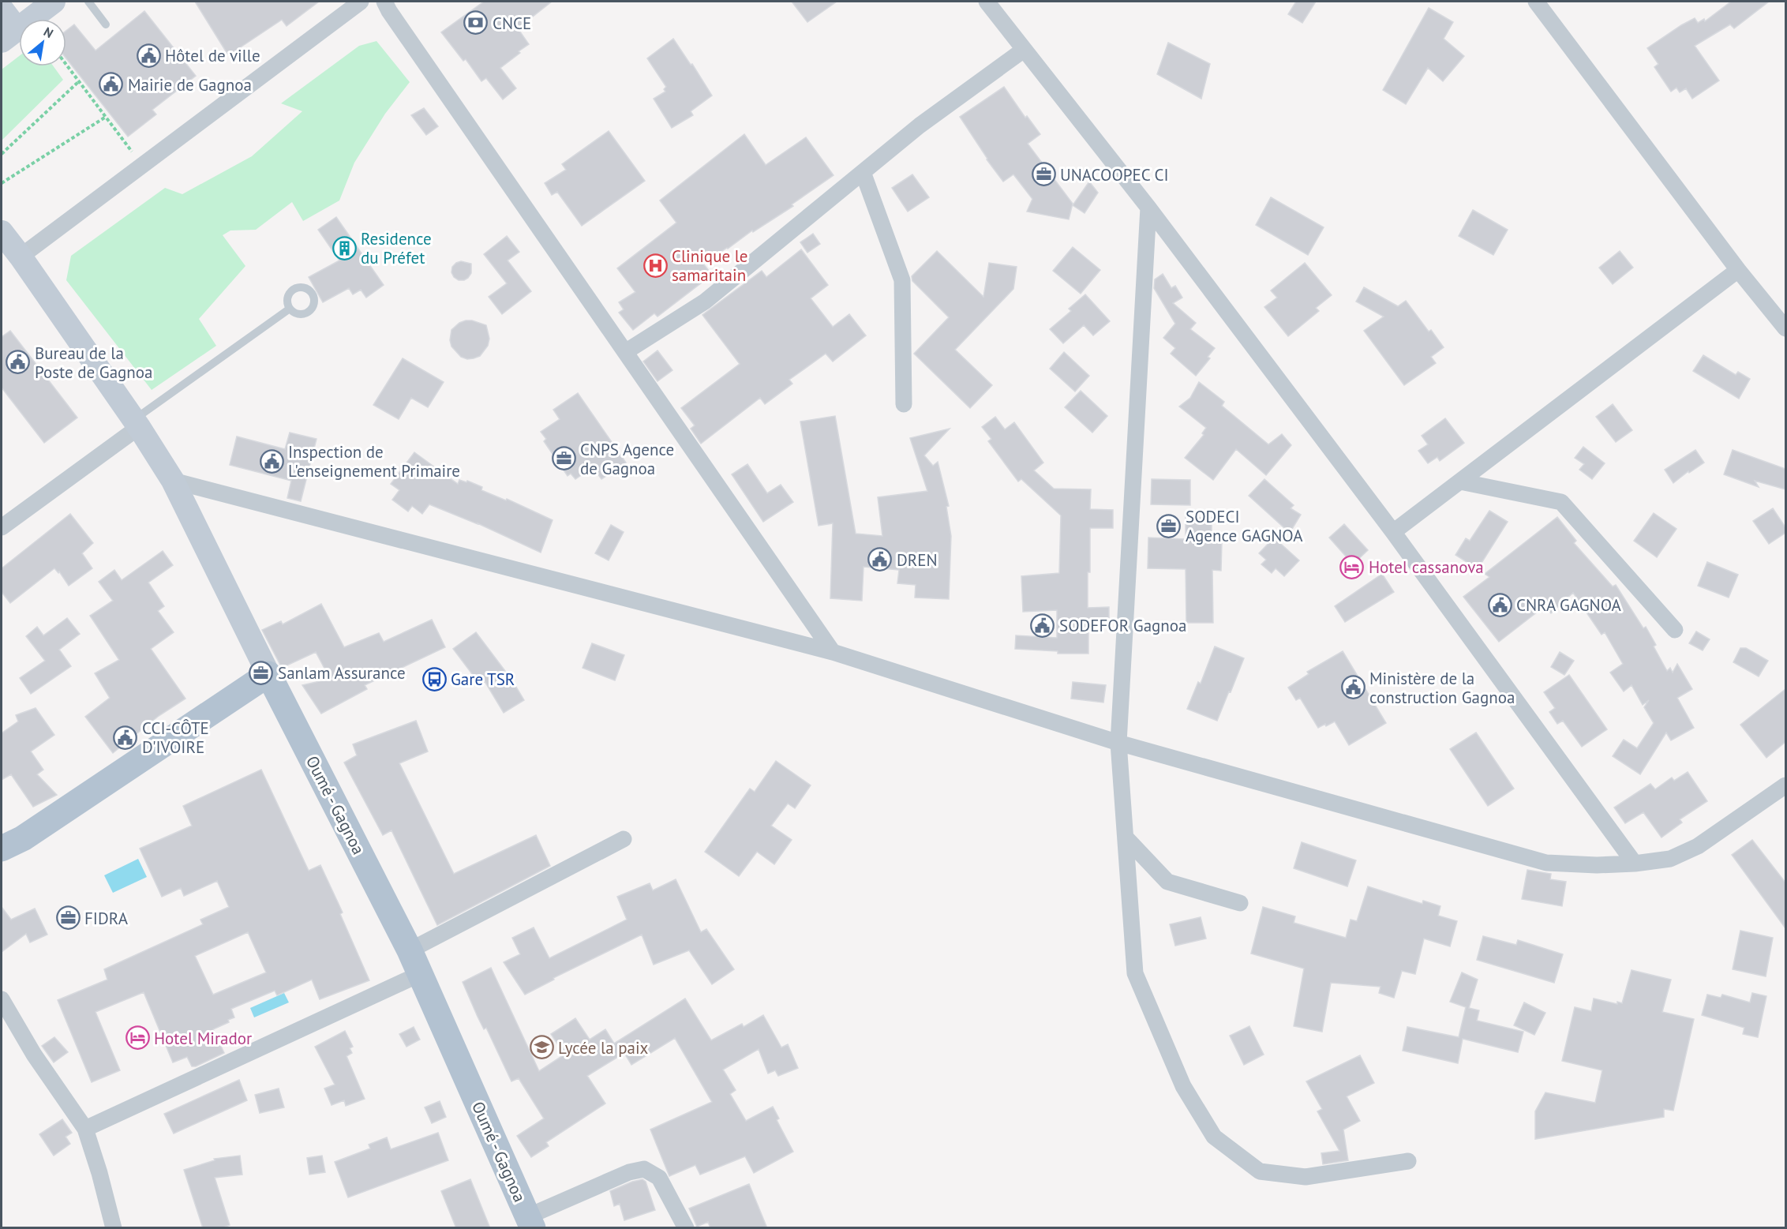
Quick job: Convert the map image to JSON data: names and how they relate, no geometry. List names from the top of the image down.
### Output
{
  "streets": {
    "main road": ["Oumé - Gagnoa"]
  },
  "places": {
    "bank": ["CNCE"],
    "public building": [
      "Hôtel de ville",
      "Mairie de Gagnoa",
      "Bureau de la Poste de Gagnoa",
      "Inspection de L'enseignement Primaire",
      "DREN",
      "CNRA GAGNOA",
      "SODEFOR Gagnoa",
      "Ministère de la construction Gagnoa",
      "CCI-CÔTE D'IVOIRE"
    ],
    "office": [
      "UNACOOPEC CI",
      "CNPS Agence de Gagnoa",
      "SODECI Agence GAGNOA",
      "Sanlam Assurance",
      "FIDRA"
    ],
    "building": ["Residence du Préfet"],
    "hospital": ["Clinique le samaritain"],
    "hotel": ["Hotel cassanova", "Hotel Mirador"],
    "bus stop": ["Gare TSR"],
    "school or university": ["Lycée la paix"]
  },
  "north": "top right"
}
